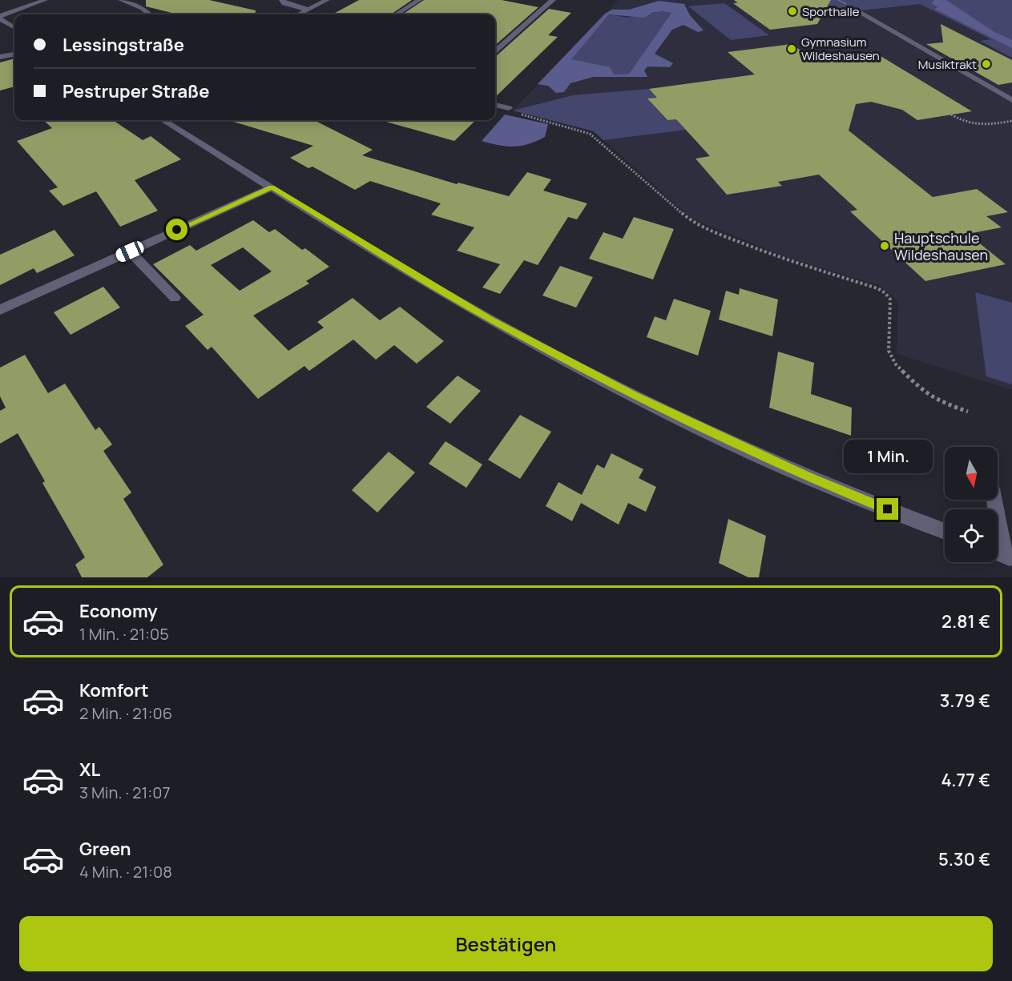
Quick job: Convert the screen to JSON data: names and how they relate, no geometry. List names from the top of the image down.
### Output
{
  "places": [
    "Sporthalle",
    "Gymnasium Wildeshausen",
    "Musiktrakt",
    "Hauptschule Wildeshausen"
  ],
  "north": "bottom",
  "page": {
    "banner": ["Lessingstraße", "Pestruper Straße"],
    "bubble": "1 Min.",
    "list": [
      {
        "name": "Economy",
        "note": "1 Min. · 21:05",
        "value": "2.81 €"
      },
      {
        "name": "Komfort",
        "note": "2 Min. · 21:06",
        "value": "3.79 €"
      },
      {
        "name": "XL",
        "note": "3 Min. · 21:07",
        "value": "4.77 €"
      },
      {
        "name": "Green",
        "note": "4 Min. · 21:08",
        "value": "5.30 €"
      }
    ],
    "buttons": "Bestätigen"
  }
}
